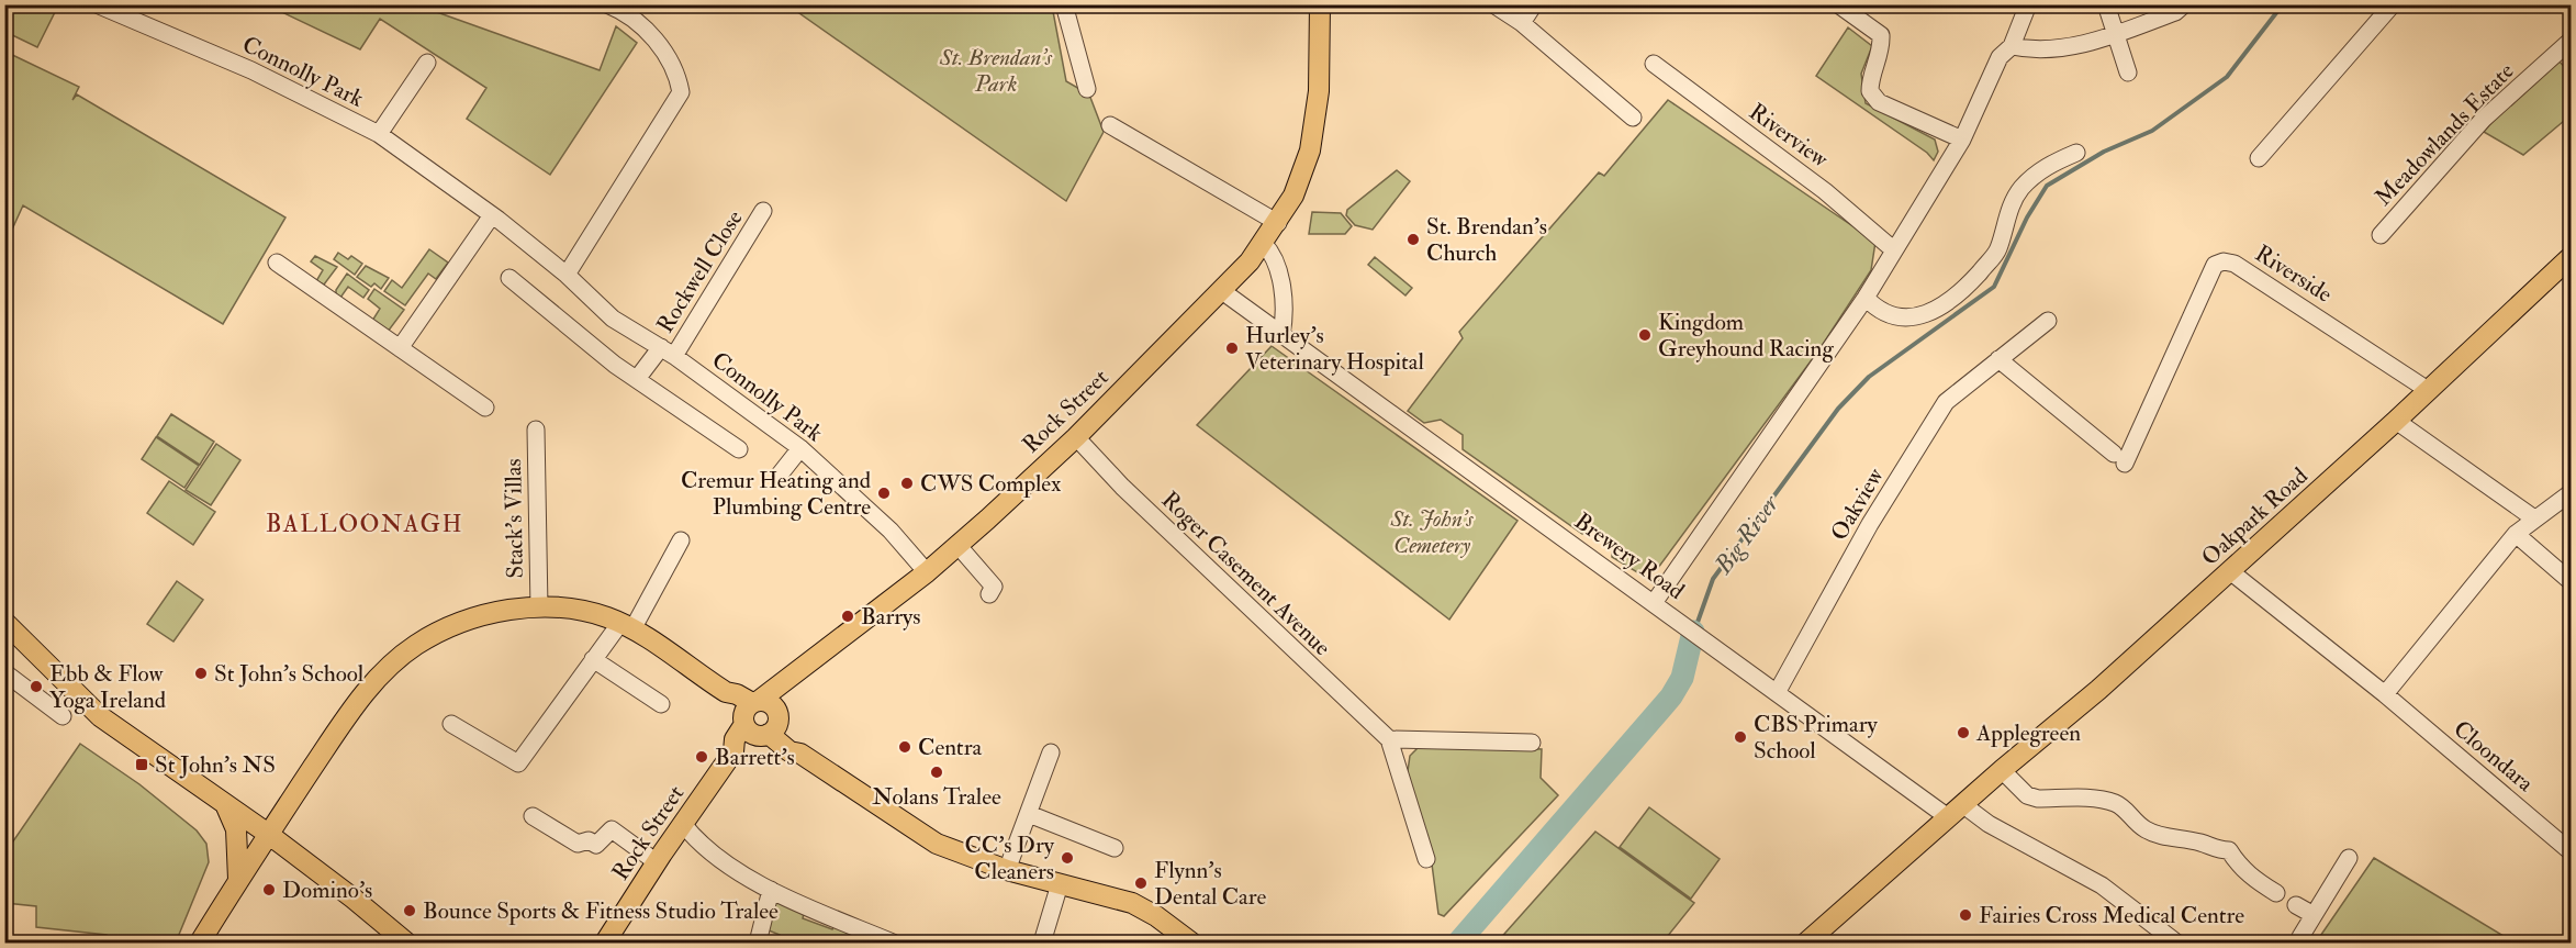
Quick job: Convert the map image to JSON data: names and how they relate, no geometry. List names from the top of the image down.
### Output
{
  "streets": {
    "main road": ["Rock Street", "Oakpark Road"],
    "street": [
      "Connolly Park",
      "Meadowlands Estate",
      "Riverview",
      "Rockwell Close",
      "Riverside",
      "Oakview",
      "Stack's Villas",
      "Brewery Road",
      "Roger Casement Avenue",
      "Cloondara"
    ]
  },
  "crossings": [
    ["Connolly Park", "Rockwell Close"],
    ["Connolly Park", "Rock Street"],
    ["Riverside", "Oakview"],
    ["Riverside", "Oakpark Road"],
    ["Rock Street", "Brewery Road"],
    ["Rock Street", "Roger Casement Avenue"],
    ["Oakview", "Brewery Road"],
    ["Oakpark Road", "Brewery Road"],
    ["Oakpark Road", "Cloondara"]
  ],
  "districts": ["BALLOONAGH"],
  "water": ["Big River"],
  "parks": ["St. Brendan's Park", "St. John's Cemetery"],
  "places": {
    "other": [
      "St. Brendan's Church",
      "Kingdom Greyhound Racing",
      "Hurley's Veterinary Hospital",
      "CWS Complex",
      "Cremur Heating and Plumbing Centre",
      "Barrys",
      "St John's School",
      "Ebb & Flow Yoga Ireland",
      "Applegreen",
      "CBS Primary School",
      "Centra",
      "Barrett's",
      "Nolans Tralee",
      "CC's Dry Cleaners",
      "Flynn's Dental Care",
      "Domino's",
      "Bounce Sports & Fitness Studio Tralee",
      "Fairies Cross Medical Centre"
    ],
    "transit": ["St John's NS"]
  }
}
